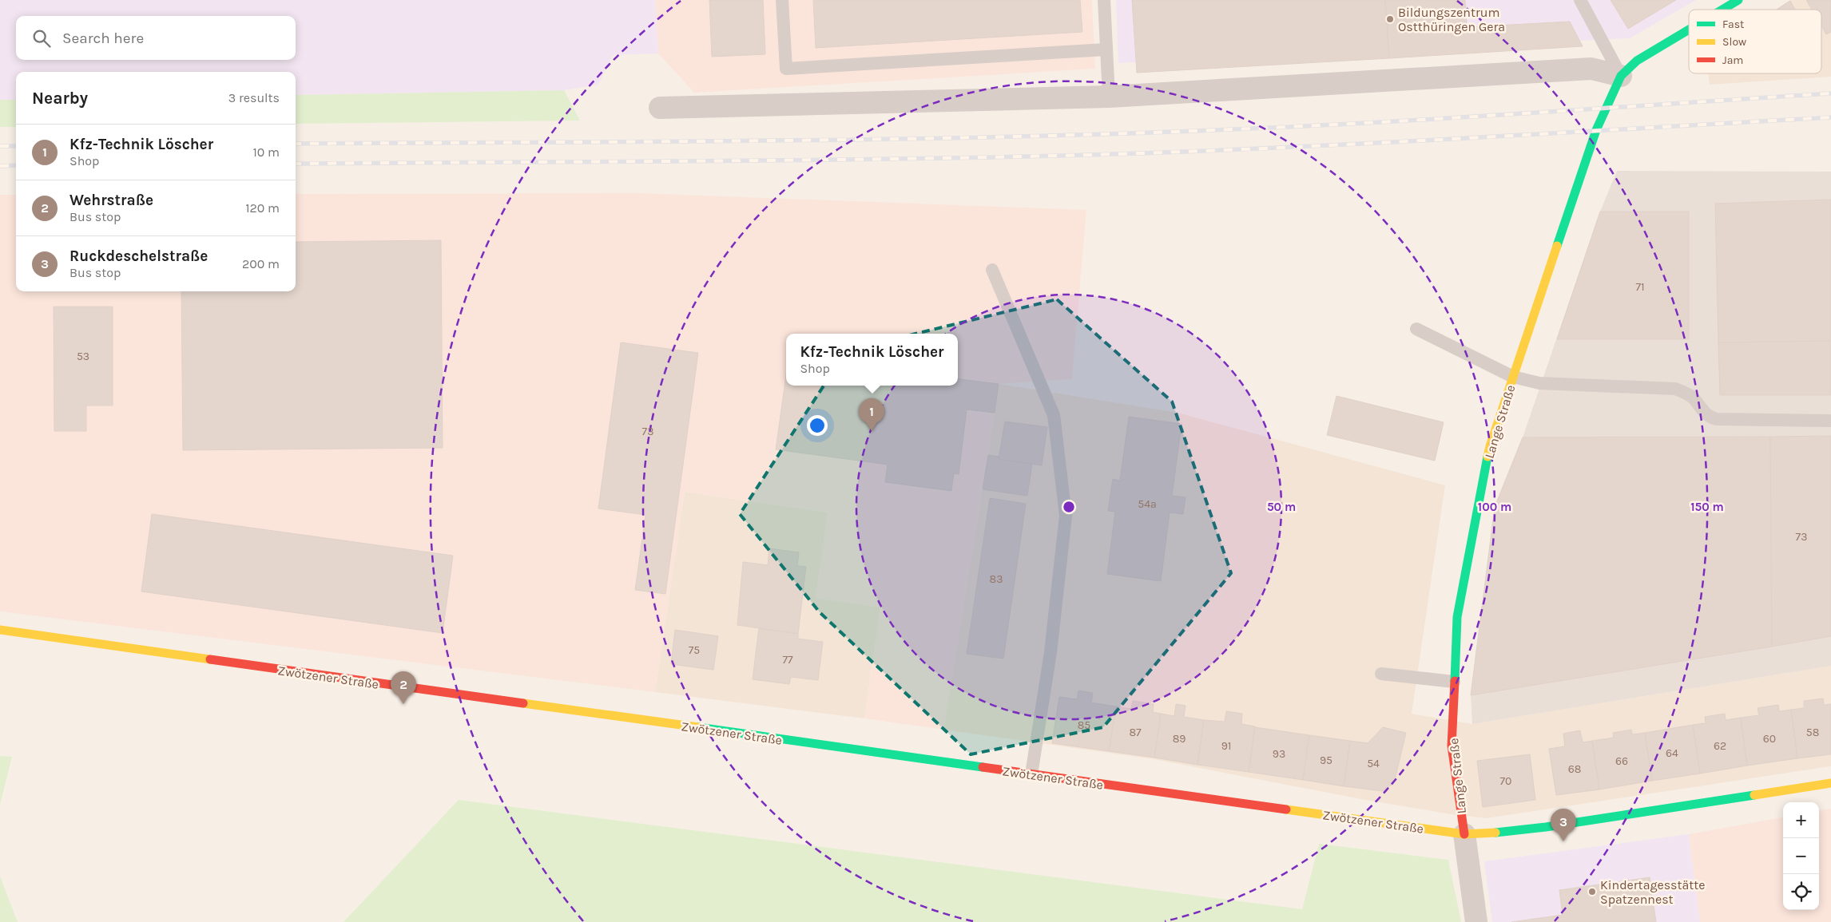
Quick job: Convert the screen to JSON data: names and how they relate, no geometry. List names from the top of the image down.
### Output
{
  "streets": {
    "street": ["Lange Straße", "Zwötzener Straße"]
  },
  "crossings": [
    ["Lange Straße", "Zwötzener Straße"]
  ],
  "places": ["Bildungszentrum Ostthüringen Gera", "Kindertagesstätte Spatzennest"],
  "house_numbers": [
    "71",
    "53",
    "73",
    "54a",
    "73",
    "83",
    "75",
    "77",
    "85",
    "87",
    "58",
    "89",
    "60",
    "91",
    "62",
    "64",
    "93",
    "95",
    "66",
    "54",
    "68",
    "70"
  ],
  "legend": ["Fast", "Slow", "Jam"],
  "page": {
    "search": "Search here",
    "heading": ["Nearby", "3 results"],
    "list": [
      {
        "mark": "1",
        "name": "Kfz-Technik Löscher",
        "note": "Shop",
        "value": "10 m"
      },
      {
        "mark": "2",
        "name": "Wehrstraße",
        "note": "Bus stop",
        "value": "120 m"
      },
      {
        "mark": "3",
        "name": "Ruckdeschelstraße",
        "note": "Bus stop",
        "value": "200 m"
      }
    ],
    "popup": ["Kfz-Technik Löscher", "Shop"],
    "pins": ["1", "2", "3"],
    "map_buttons": ["+", "−"]
  },
  "rings": ["50 m", "100 m", "150 m"]
}
